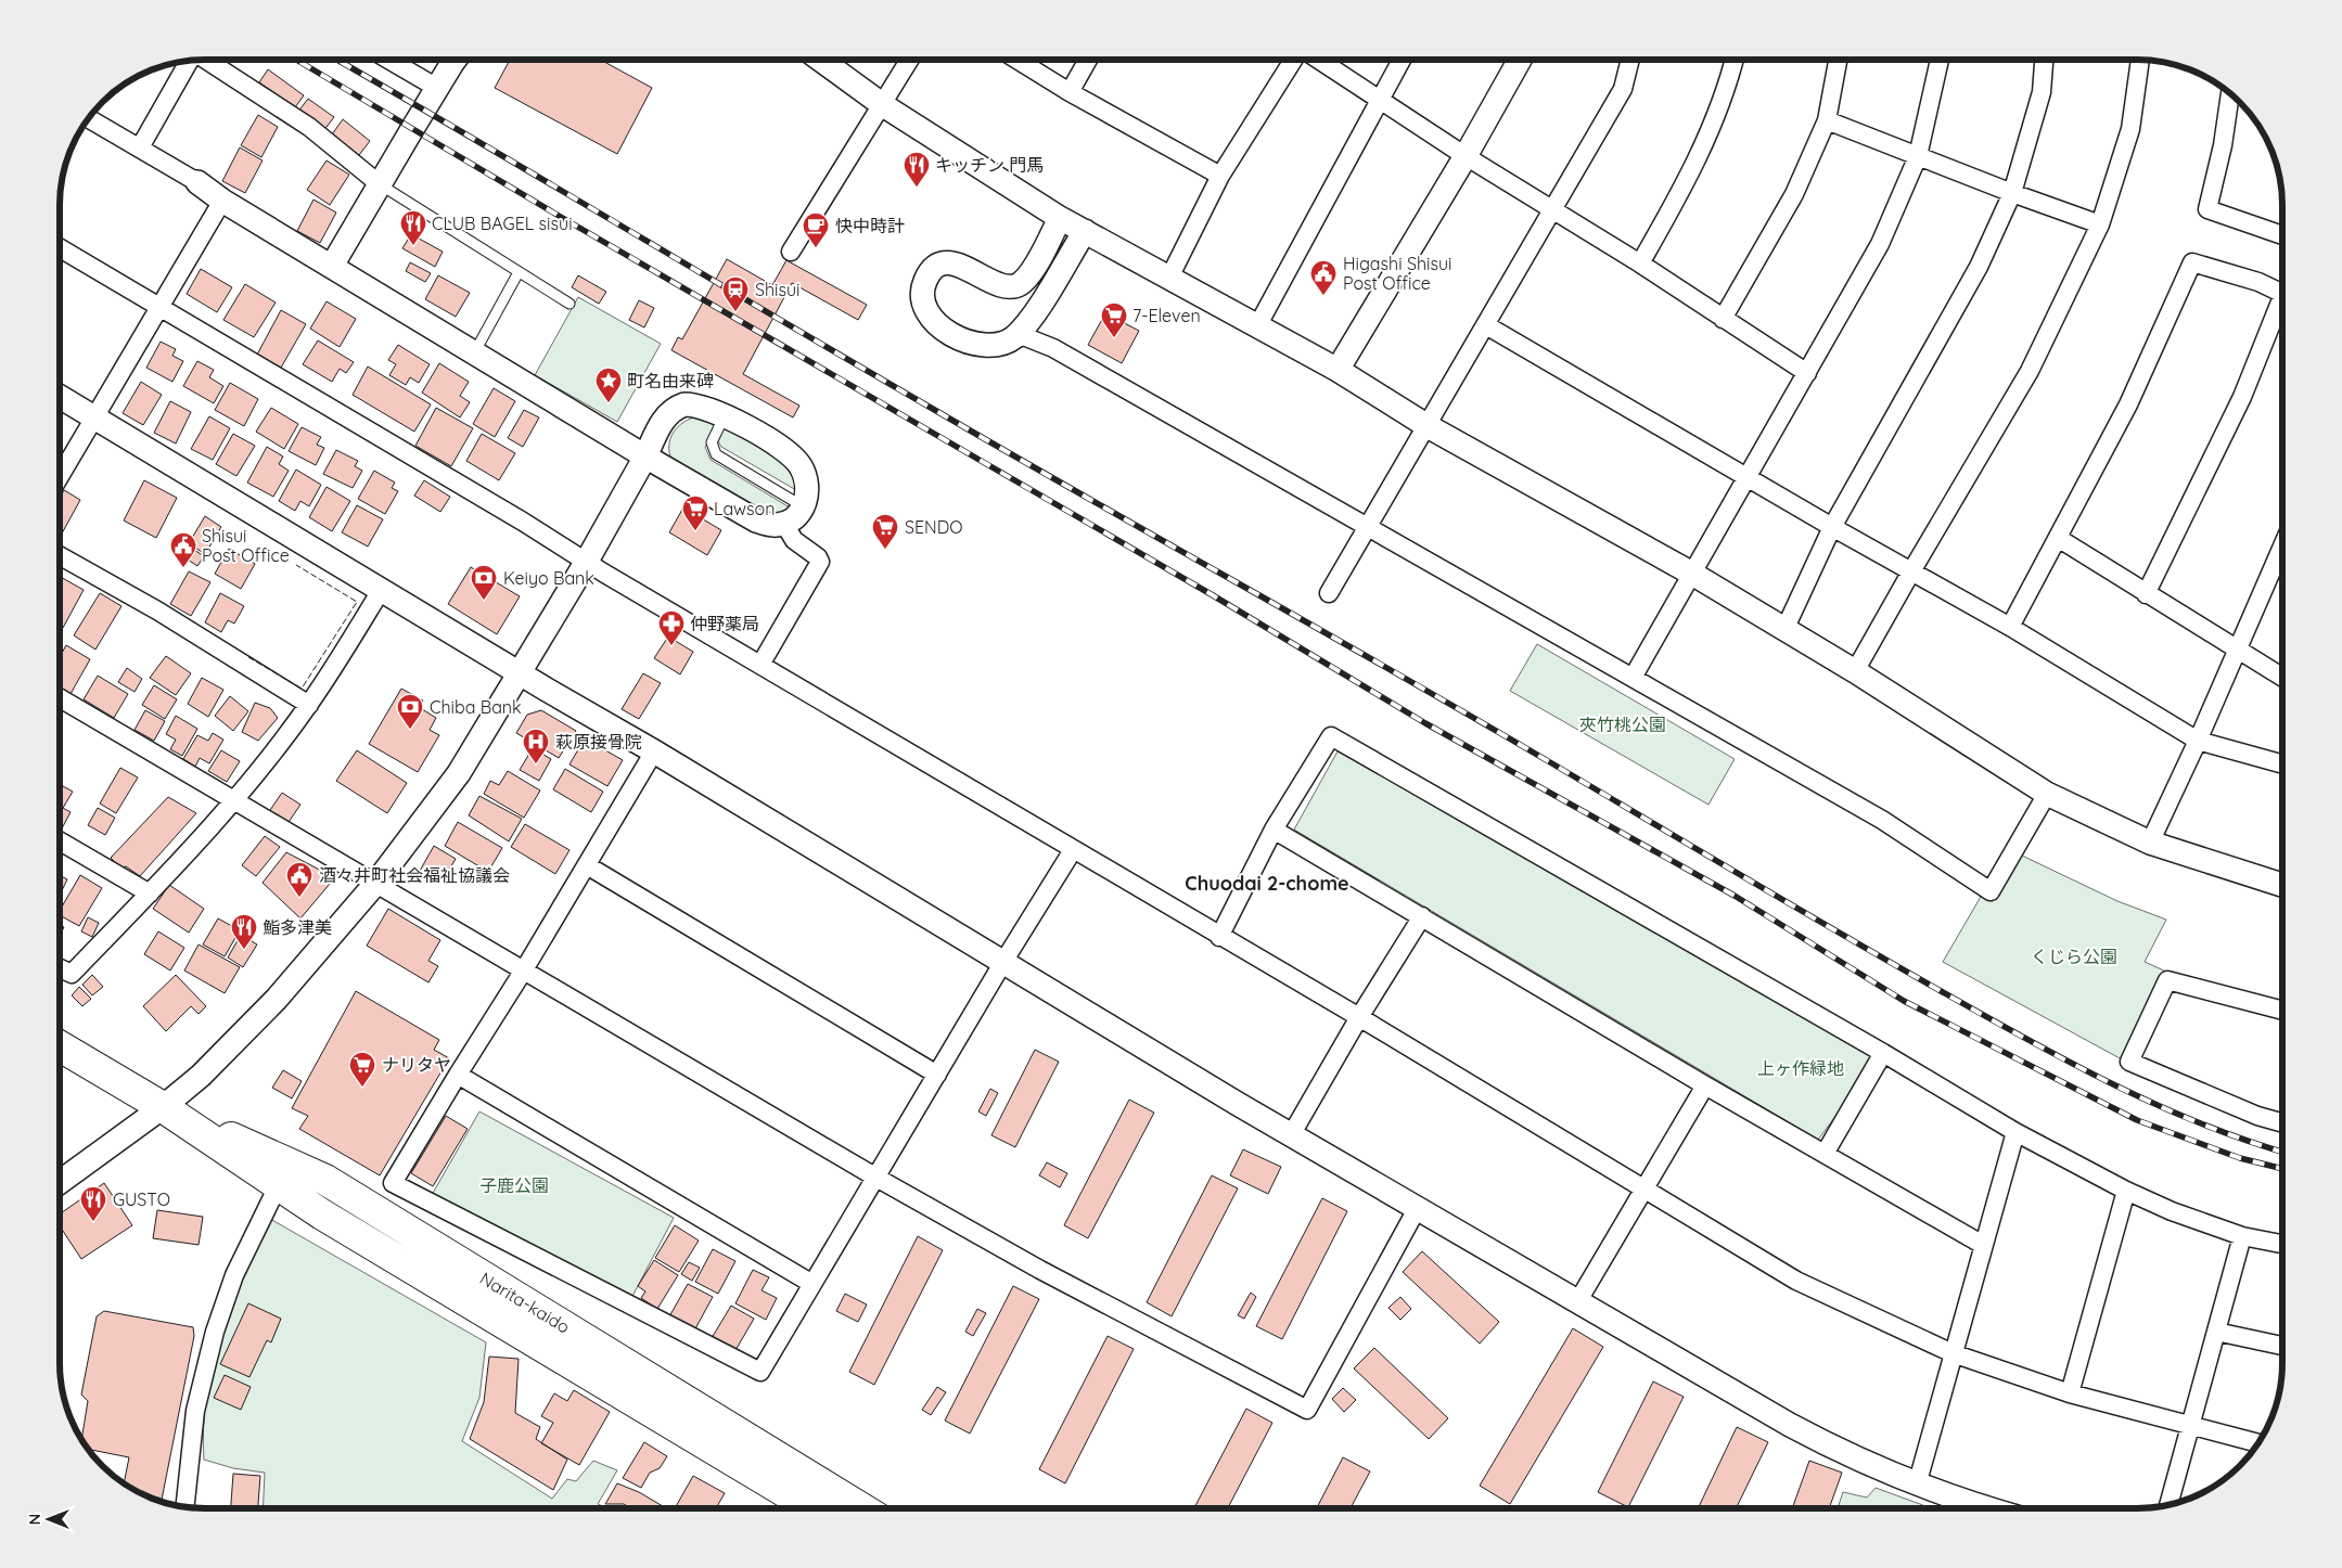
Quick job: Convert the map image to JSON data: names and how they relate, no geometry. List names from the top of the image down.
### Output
{
  "streets": {
    "highway": ["Narita-kaido"]
  },
  "districts": ["Chuodai 2-chome"],
  "parks": [
    "夾竹桃公園",
    "くじら公園",
    "上ヶ作緑地",
    "子鹿公園"
  ],
  "places": {
    "restaurant": [
      "キッチン 門馬",
      "CLUB BAGEL sisui",
      "鮨多津美",
      "GUSTO"
    ],
    "cafe": ["快中時計"],
    "public building": ["Higashi Shisui Post Office", "Shisui Post Office", "酒々井町社会福祉協議会"],
    "station": ["Shisui"],
    "supermarket": [
      "7-Eleven",
      "Lawson",
      "SENDO",
      "ナリタヤ"
    ],
    "place": ["町名由来碑"],
    "bank": ["Keiyo Bank", "Chiba Bank"],
    "pharmacy": ["仲野薬局"],
    "hospital": ["萩原接骨院"]
  },
  "north": "left"
}
